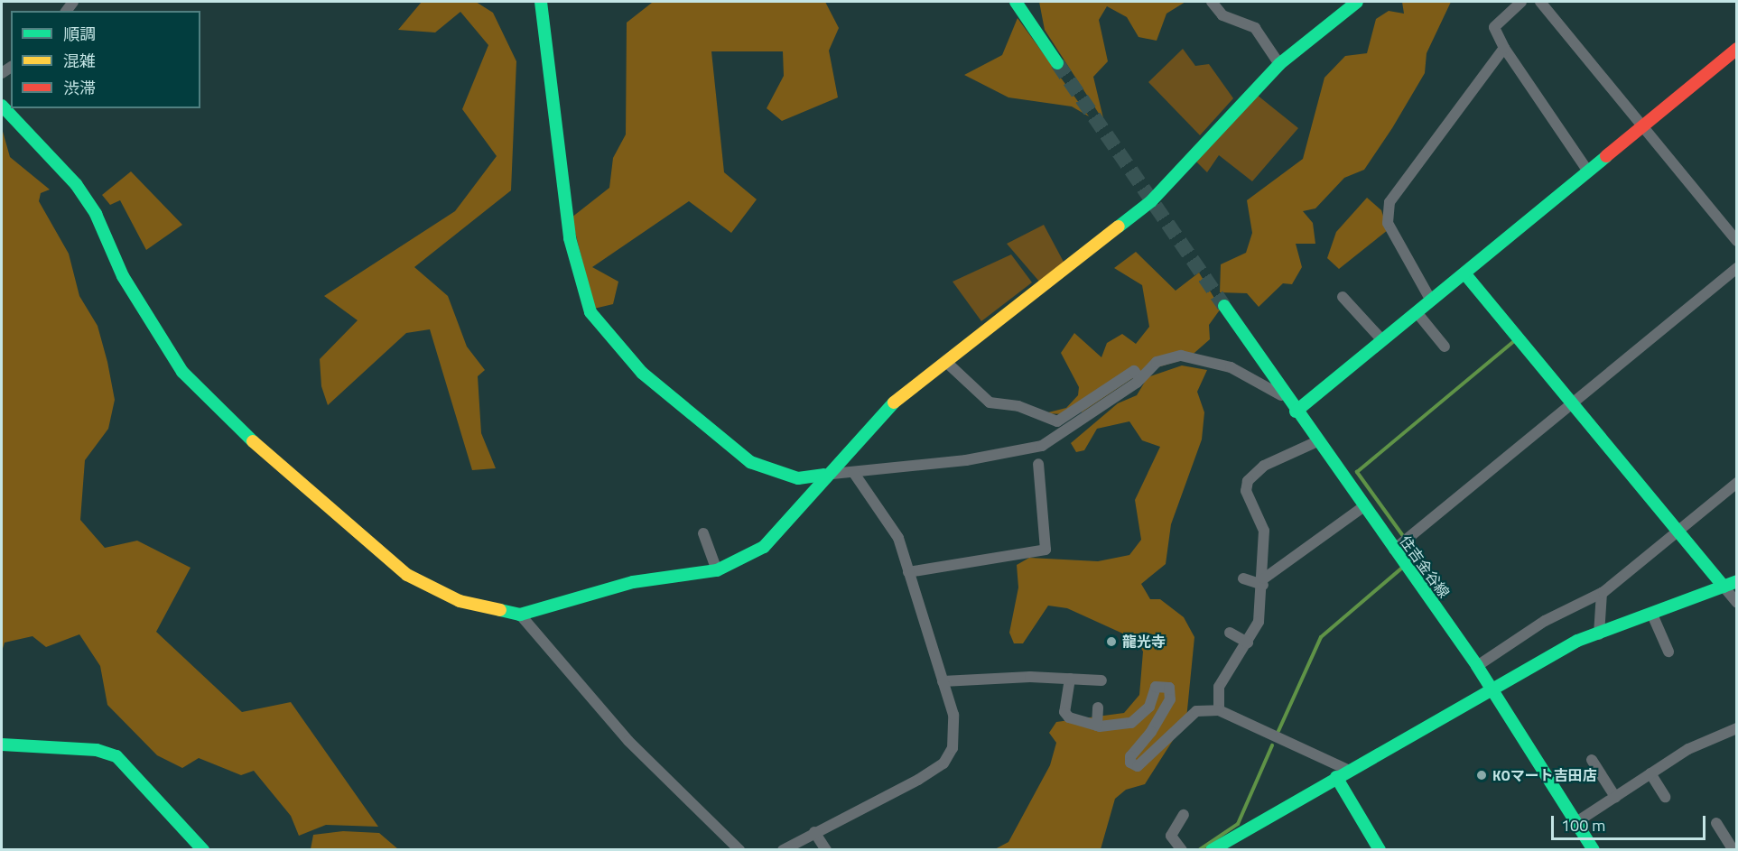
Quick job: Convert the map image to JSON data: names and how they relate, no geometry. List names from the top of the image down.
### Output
{
  "streets": {
    "street": ["住吉金谷線"]
  },
  "places": ["龍光寺", "KOマート吉田店"],
  "legend": ["順調", "混雑", "渋滞"],
  "scale_bar": "100 m"
}
